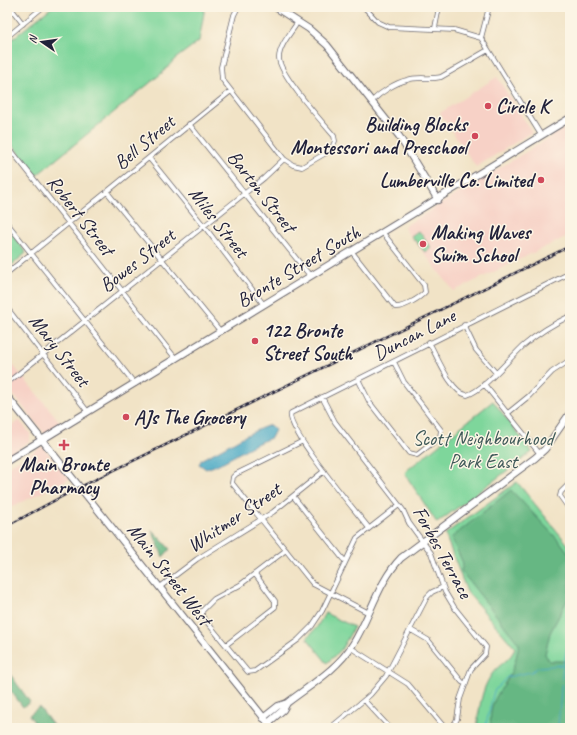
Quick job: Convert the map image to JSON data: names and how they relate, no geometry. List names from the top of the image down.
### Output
{
  "streets": {
    "main road": ["Bronte Street South", "Main Street West"],
    "street": [
      "Bell Street",
      "Barton Street",
      "Robert Street",
      "Miles Street",
      "Bowes Street",
      "Duncan Lane",
      "Mary Street",
      "Whitmer Street",
      "Forbes Terrace"
    ]
  },
  "crossings": [
    ["Bell Street", "Barton Street"],
    ["Bell Street", "Robert Street"],
    ["Bell Street", "Miles Street"],
    ["Barton Street", "Bowes Street"],
    ["Barton Street", "Bronte Street South"],
    ["Robert Street", "Bowes Street"],
    ["Robert Street", "Bronte Street South"],
    ["Miles Street", "Bowes Street"],
    ["Miles Street", "Bronte Street South"],
    ["Bowes Street", "Mary Street"],
    ["Bronte Street South", "Mary Street"],
    ["Bronte Street South", "Main Street West"],
    ["Duncan Lane", "Whitmer Street"],
    ["Duncan Lane", "Forbes Terrace"],
    ["Whitmer Street", "Main Street West"]
  ],
  "parks": ["Scott Neighbourhood Park East"],
  "places": {
    "other": [
      "Circle K",
      "Building Blocks Montessori and Preschool",
      "Lumberville Co. Limited",
      "Making Waves Swim School",
      "122 Bronte Street South",
      "AJs The Grocery"
    ],
    "health": ["Main Bronte Pharmacy"]
  },
  "north": "left"
}
